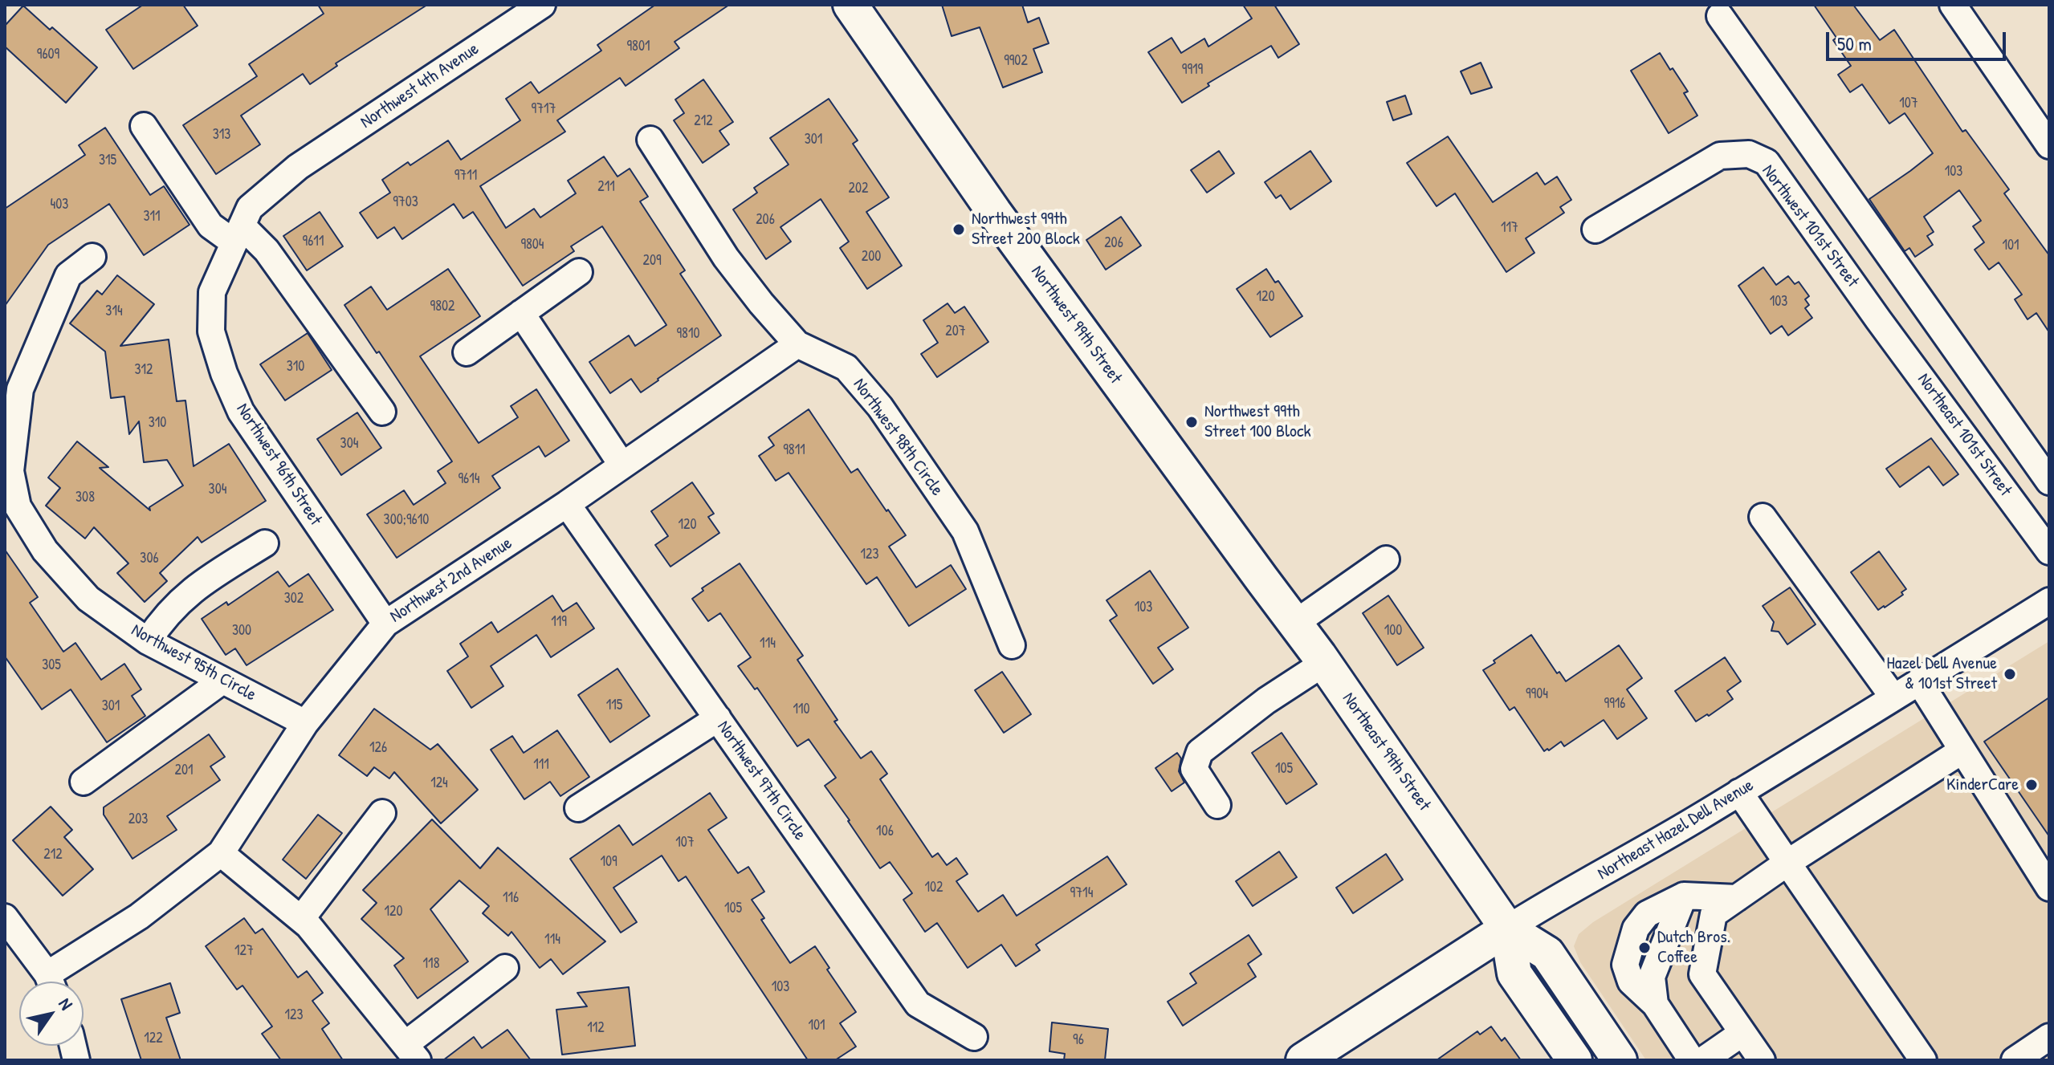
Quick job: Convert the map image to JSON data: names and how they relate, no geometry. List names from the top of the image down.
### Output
{
  "streets": {
    "main road": ["Northwest 99th Street", "Northeast 99th Street", "Northeast Hazel Dell Avenue"],
    "street": [
      "Northwest 4th Avenue",
      "Northwest 101st Street",
      "Northeast 101st Street",
      "Northwest 98th Circle",
      "Northwest 96th Street",
      "Northwest 2nd Avenue",
      "Northwest 95th Circle",
      "Northwest 97th Circle"
    ]
  },
  "crossings": [
    ["Northwest 4th Avenue", "Northwest 96th Street"],
    ["Northwest 101st Street", "Northeast 101st Street"],
    ["Northwest 99th Street", "Northeast 99th Street"],
    ["Northwest 98th Circle", "Northwest 2nd Avenue"],
    ["Northwest 96th Street", "Northwest 2nd Avenue"],
    ["Northwest 2nd Avenue", "Northwest 95th Circle"],
    ["Northwest 2nd Avenue", "Northwest 97th Circle"],
    ["Northeast 99th Street", "Northeast Hazel Dell Avenue"]
  ],
  "places": [
    "Northwest 99th Street 200 Block",
    "Northwest 99th Street 100 Block",
    "Hazel Dell Avenue & 101st Street",
    "KinderCare",
    "Dutch Bros. Coffee"
  ],
  "house_numbers": [
    "9801",
    "9609",
    "9902",
    "9919",
    "107",
    "9717",
    "212",
    "313",
    "301",
    "315",
    "103",
    "9711",
    "211",
    "202",
    "9703",
    "403",
    "311",
    "206",
    "117",
    "9611",
    "206",
    "9804",
    "101",
    "200",
    "209",
    "120",
    "103",
    "9802",
    "314",
    "207",
    "9810",
    "310",
    "312",
    "310",
    "304",
    "9811",
    "9614",
    "304",
    "308",
    "300;9610",
    "120",
    "123",
    "306",
    "302",
    "103",
    "119",
    "300",
    "100",
    "114",
    "305",
    "9904",
    "9916",
    "115",
    "301",
    "110",
    "126",
    "111",
    "105",
    "201",
    "124",
    "203",
    "106",
    "107",
    "212",
    "109",
    "102",
    "9714",
    "116",
    "105",
    "120",
    "114",
    "127",
    "118",
    "103",
    "123",
    "101",
    "112",
    "122",
    "96"
  ],
  "scale_bar": "50 m",
  "north": "top right"
}
